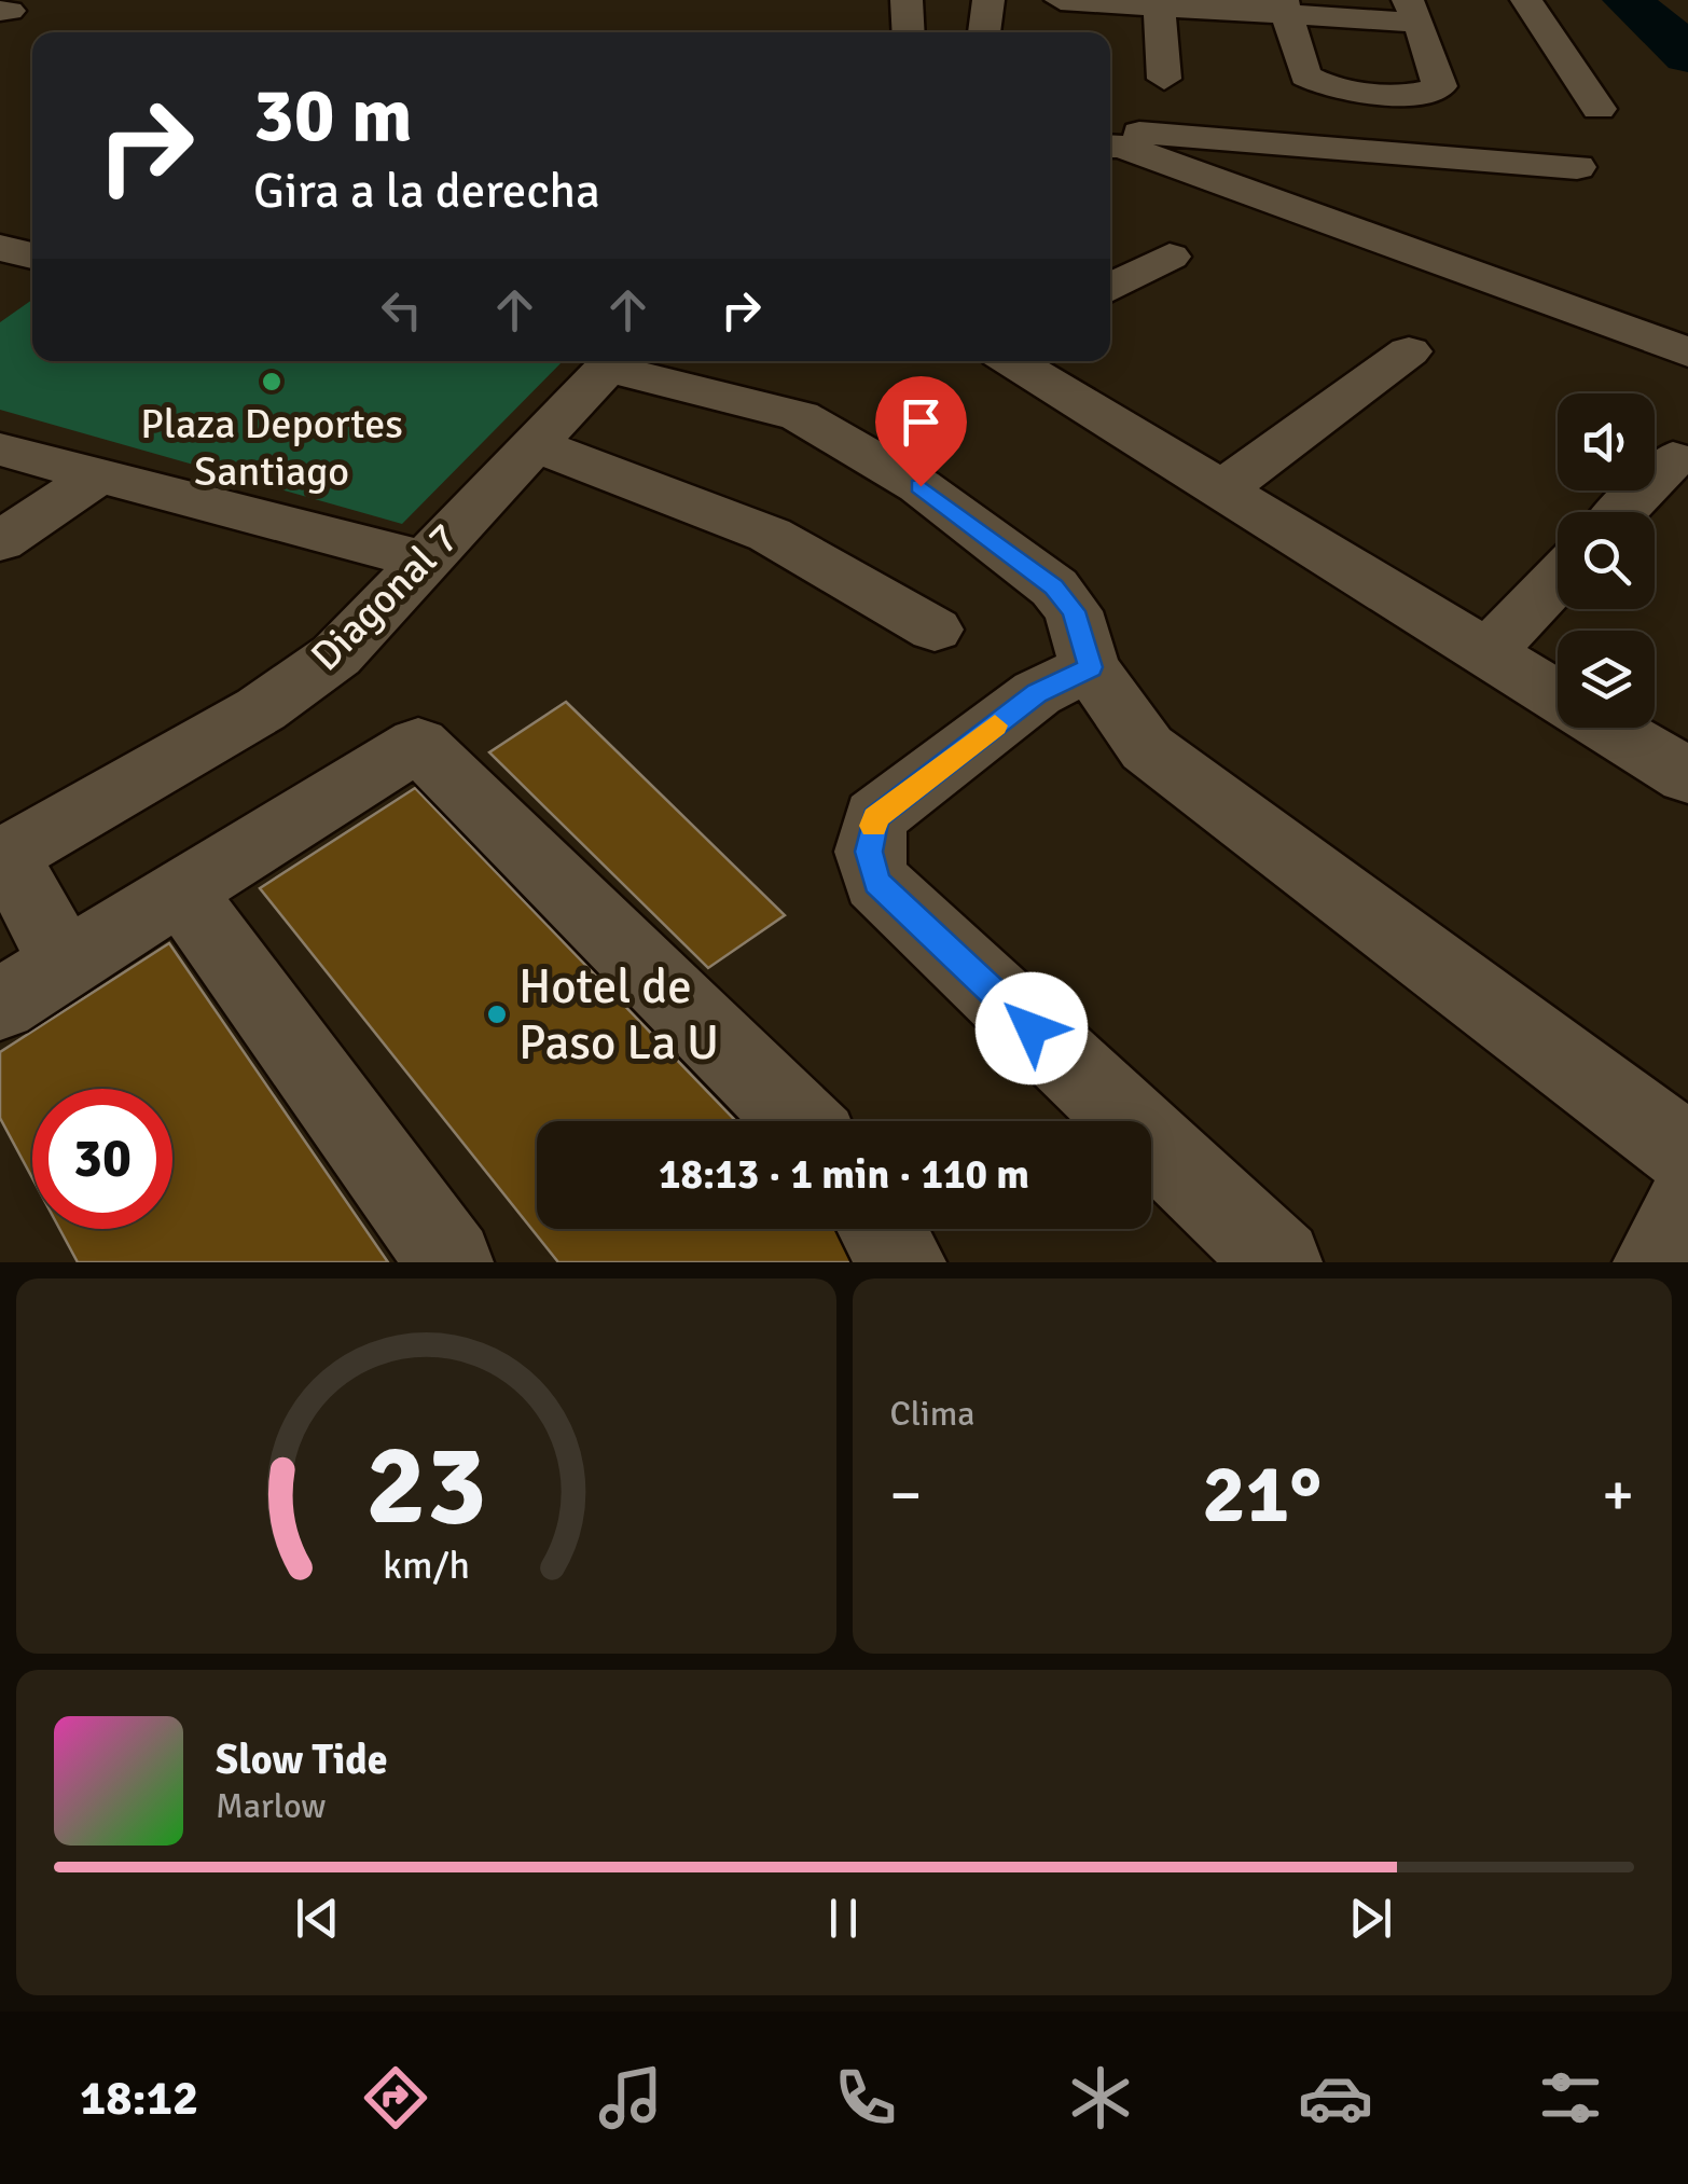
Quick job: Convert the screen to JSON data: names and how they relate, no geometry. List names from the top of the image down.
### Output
{
  "streets": {
    "street": ["Diagonal 7"]
  },
  "places": ["Plaza Deportes Santiago", "Hotel de Paso La U"],
  "page": {
    "turn": ["30 m", "Gira a la derecha"],
    "limit": "30",
    "trip": "18:13 · 1 min · 110 m",
    "tile": "Clima",
    "heat": ["−", "21°", "+"],
    "song": ["Slow Tide", "Marlow"],
    "tabs": "18:12",
    "gauge": ["23", "km/h"]
  }
}
